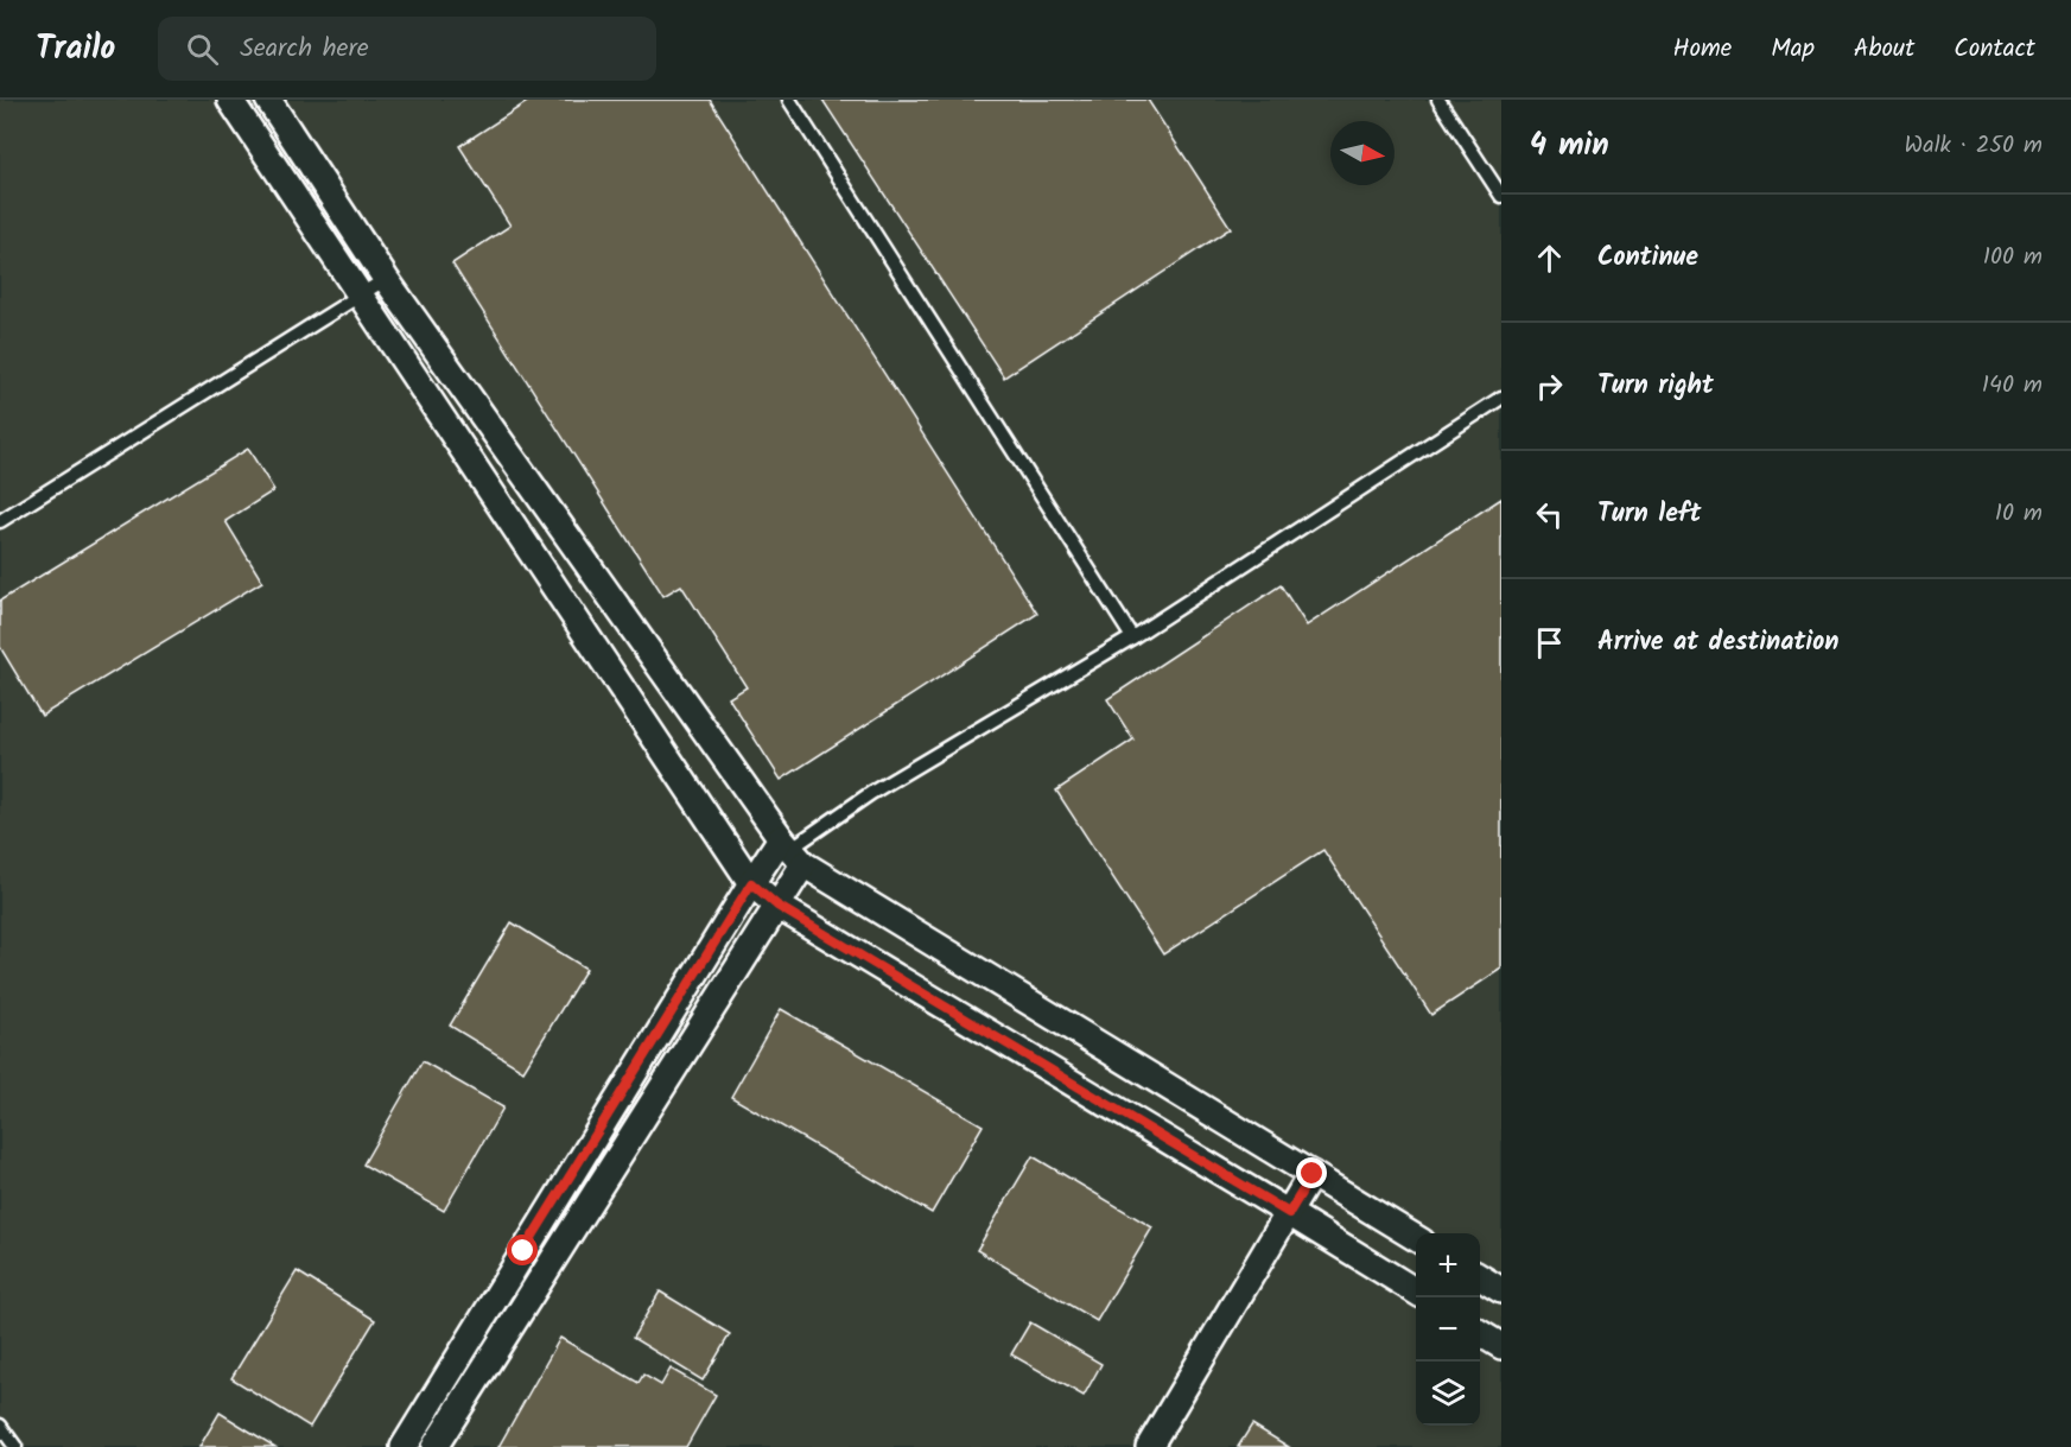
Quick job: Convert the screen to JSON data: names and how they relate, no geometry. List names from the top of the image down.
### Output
{
  "north": "right",
  "page": {
    "header": "Trailo",
    "search": "Search here",
    "nav": [
      "Home",
      "Map",
      "About",
      "Contact"
    ],
    "heading": ["4 min", "Walk · 250 m"],
    "list": [
      ["Continue", "100 m"],
      ["Turn right", "140 m"],
      ["Turn left", "10 m"],
      "Arrive at destination"
    ],
    "map_buttons": ["+", "−"]
  }
}
